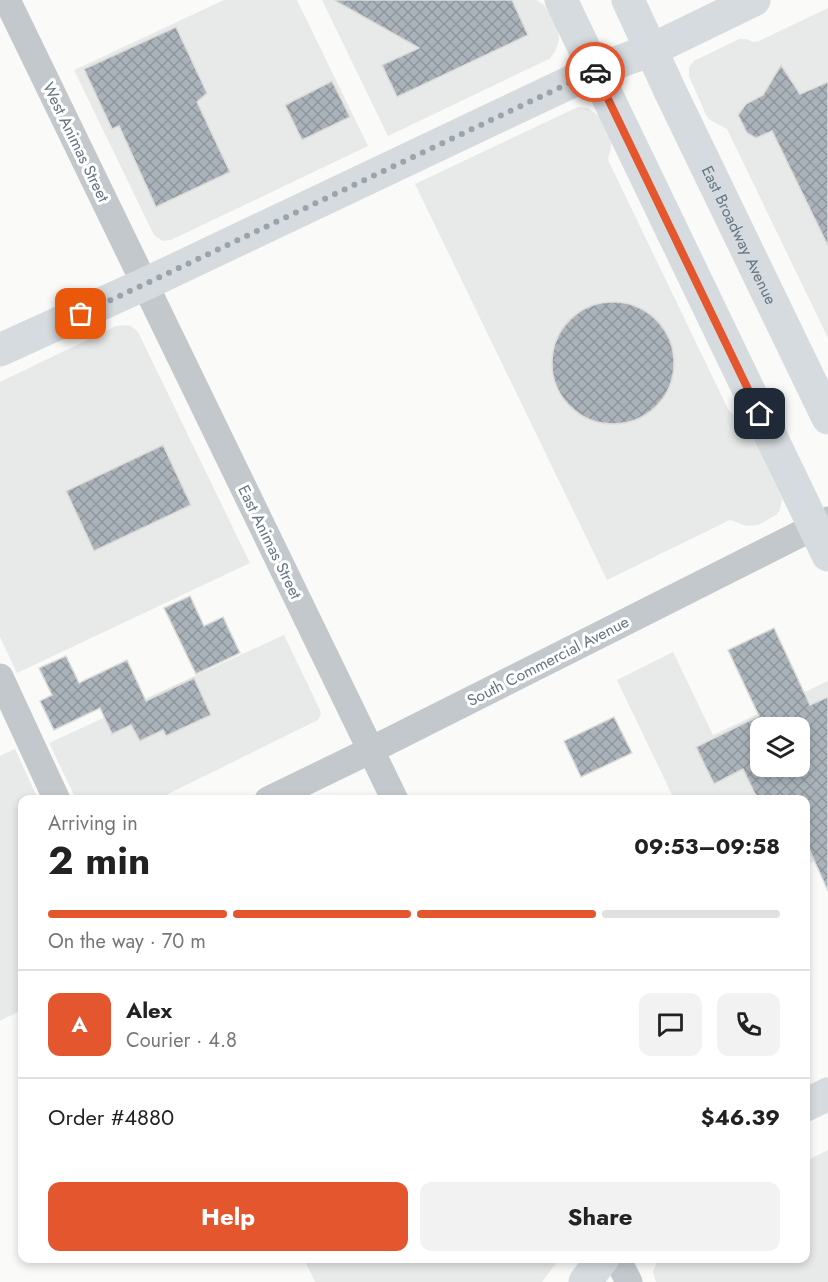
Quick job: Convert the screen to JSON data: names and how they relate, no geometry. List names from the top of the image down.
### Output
{
  "streets": {
    "main road": ["East Broadway Avenue"],
    "street": ["West Animas Street", "East Animas Street", "South Commercial Avenue"]
  },
  "crossings": [
    ["West Animas Street", "East Animas Street"],
    ["East Animas Street", "South Commercial Avenue"]
  ],
  "page": {
    "heading": ["2 min", "Arriving in", "09:53–09:58"],
    "panel": [
      "Alex",
      "Courier · 4.8",
      "Order #4880",
      "$46.39"
    ],
    "bar": "On the way · 70 m",
    "round": "A",
    "buttons": ["Help", "Share"]
  }
}
